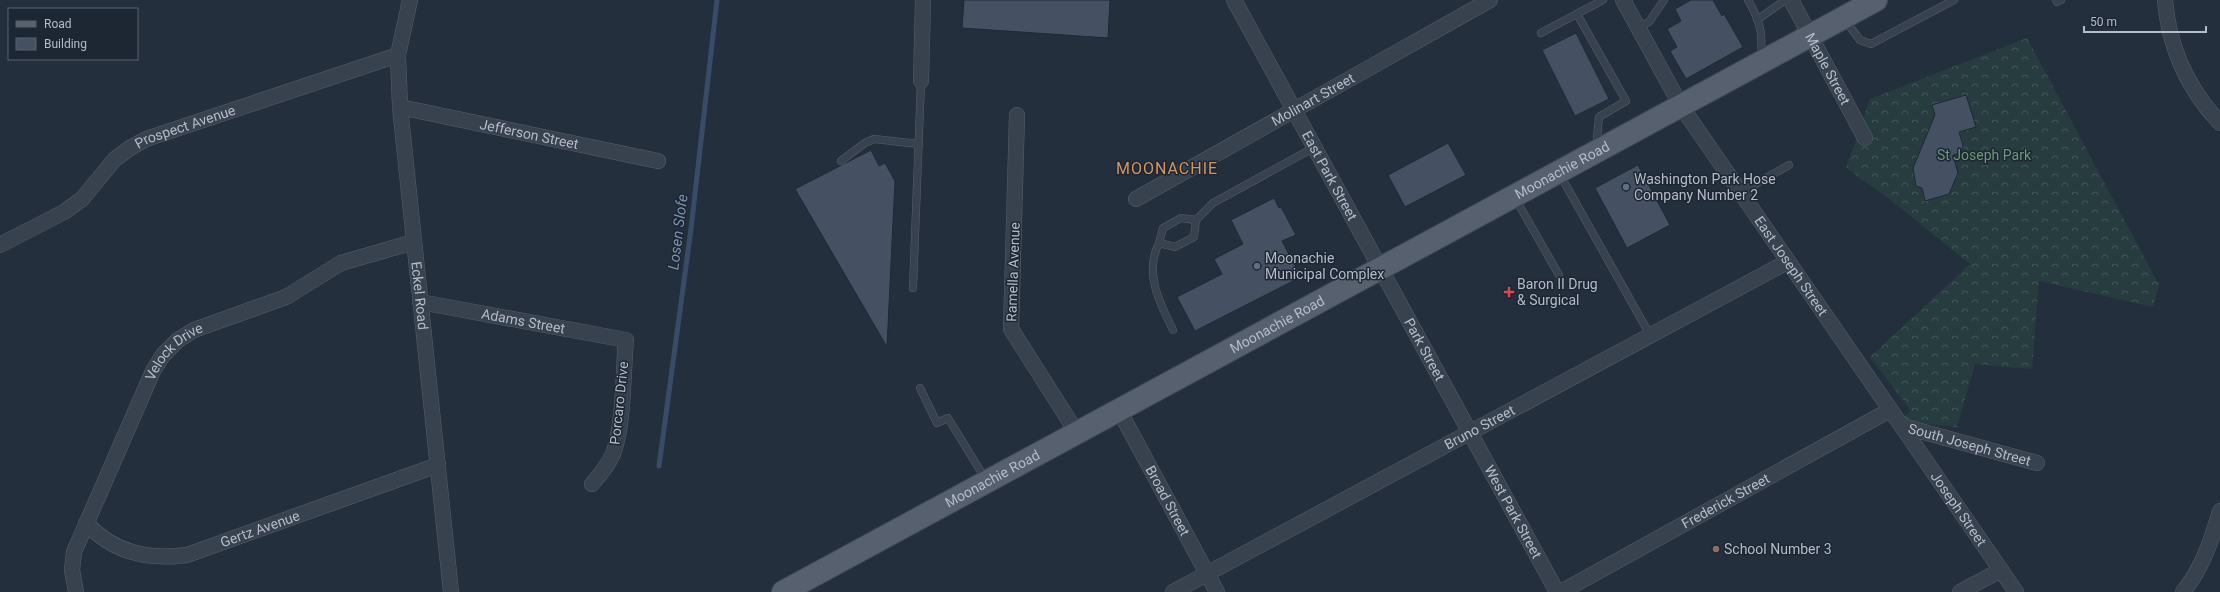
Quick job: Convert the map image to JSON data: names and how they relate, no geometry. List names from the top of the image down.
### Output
{
  "streets": {
    "main road": ["Moonachie Road"],
    "street": [
      "Maple Street",
      "Molinart Street",
      "Prospect Avenue",
      "Jefferson Street",
      "East Park Street",
      "East Joseph Street",
      "Ramella Avenue",
      "Eckel Road",
      "Adams Street",
      "Park Street",
      "Velock Drive",
      "Porcaro Drive",
      "Bruno Street",
      "South Joseph Street",
      "Broad Street",
      "Frederick Street",
      "Joseph Street",
      "West Park Street",
      "Gertz Avenue"
    ]
  },
  "crossings": [
    ["Maple Street", "Moonachie Road"],
    ["Molinart Street", "East Park Street"],
    ["Prospect Avenue", "Eckel Road"],
    ["Jefferson Street", "Eckel Road"],
    ["Moonachie Road", "East Park Street"],
    ["Moonachie Road", "East Joseph Street"],
    ["Moonachie Road", "Ramella Avenue"],
    ["Moonachie Road", "Park Street"],
    ["Moonachie Road", "Broad Street"],
    ["East Park Street", "Park Street"],
    ["East Joseph Street", "Bruno Street"],
    ["East Joseph Street", "South Joseph Street"],
    ["East Joseph Street", "Frederick Street"],
    ["East Joseph Street", "Joseph Street"],
    ["Eckel Road", "Adams Street"],
    ["Eckel Road", "Velock Drive"],
    ["Eckel Road", "Gertz Avenue"],
    ["Adams Street", "Porcaro Drive"],
    ["Park Street", "Bruno Street"],
    ["Park Street", "West Park Street"],
    ["Velock Drive", "Gertz Avenue"],
    ["Bruno Street", "Broad Street"],
    ["Bruno Street", "West Park Street"],
    ["South Joseph Street", "Joseph Street"]
  ],
  "districts": ["MOONACHIE"],
  "water": ["Losen Slofe"],
  "parks": ["St Joseph Park"],
  "places": {
    "other": ["Washington Park Hose Company Number 2", "Moonachie Municipal Complex", "School Number 3"],
    "health": ["Baron II Drug & Surgical"]
  },
  "legend": ["Road", "Building"],
  "scale_bar": "50 m"
}
